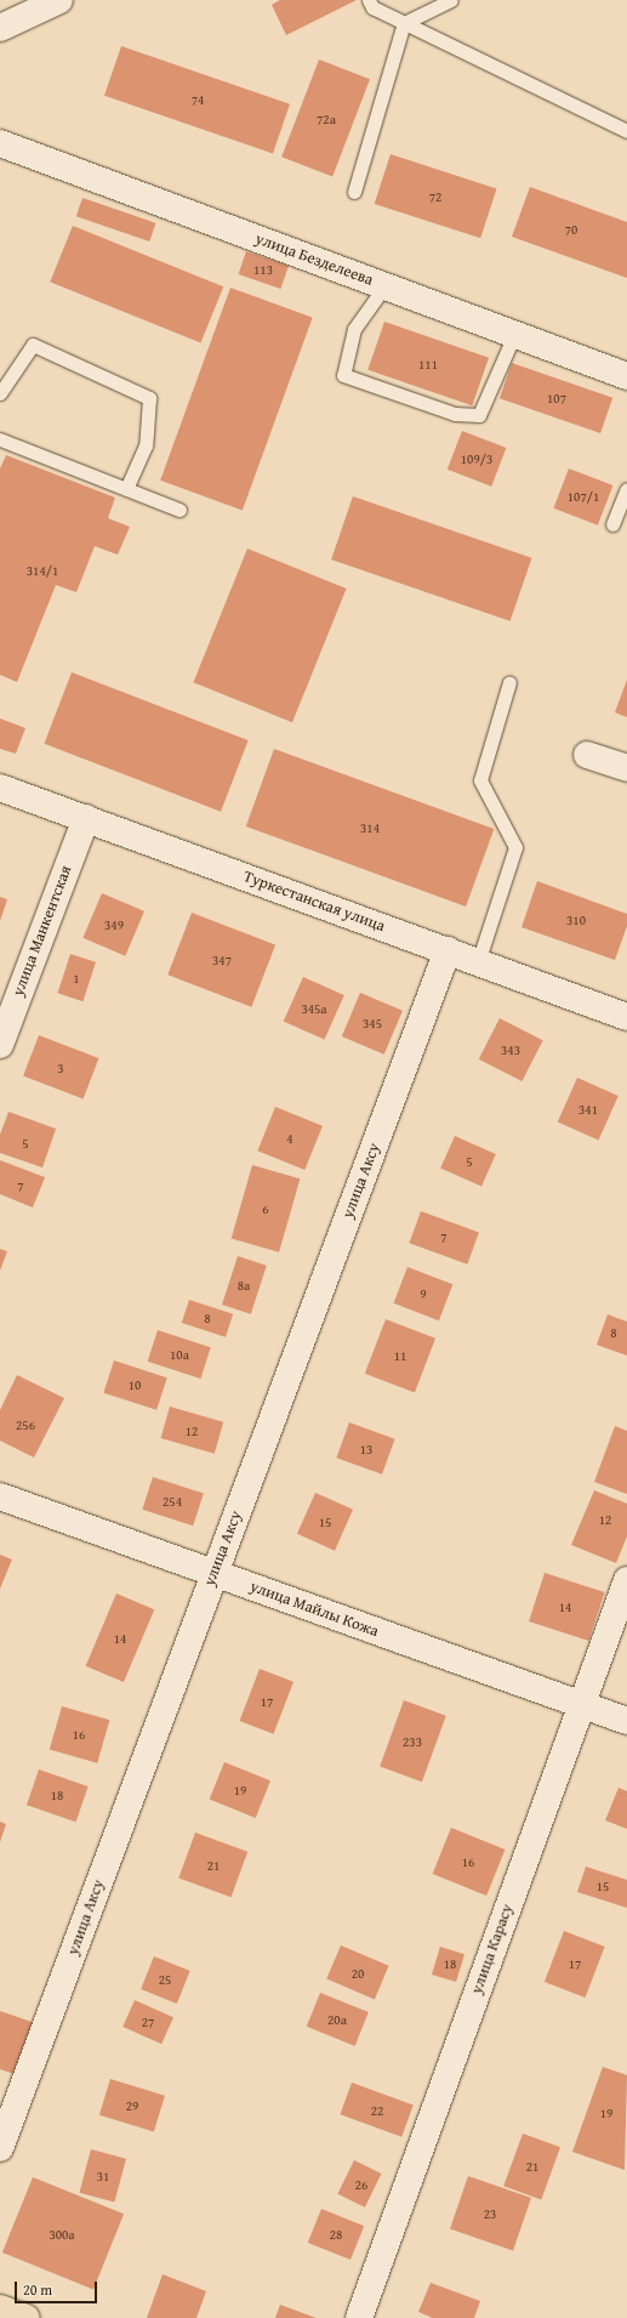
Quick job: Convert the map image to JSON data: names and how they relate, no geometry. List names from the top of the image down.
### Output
{
  "streets": {
    "street": [
      "улица Безделеева",
      "Туркестанская улица",
      "улица Манкентская",
      "улица Аксу",
      "улица Майлы Кожа",
      "улица Карасу"
    ]
  },
  "crossings": [
    ["Туркестанская улица", "улица Манкентская"],
    ["Туркестанская улица", "улица Аксу"],
    ["улица Аксу", "улица Майлы Кожа"],
    ["улица Майлы Кожа", "улица Карасу"]
  ],
  "house_numbers": [
    "74",
    "72а",
    "72",
    "70",
    "113",
    "111",
    "107",
    "109/3",
    "107/1",
    "314/1",
    "314",
    "310",
    "349",
    "347",
    "1",
    "345а",
    "345",
    "343",
    "3",
    "341",
    "4",
    "5",
    "5",
    "7",
    "6",
    "7",
    "8а",
    "9",
    "8",
    "8",
    "10а",
    "11",
    "10",
    "256",
    "12",
    "13",
    "254",
    "12",
    "15",
    "14",
    "14",
    "17",
    "16",
    "233",
    "19",
    "18",
    "16",
    "21",
    "15",
    "18",
    "17",
    "20",
    "25",
    "20а",
    "27",
    "29",
    "22",
    "19",
    "21",
    "31",
    "26",
    "23",
    "300а",
    "28"
  ],
  "scale_bar": "20 m"
}
